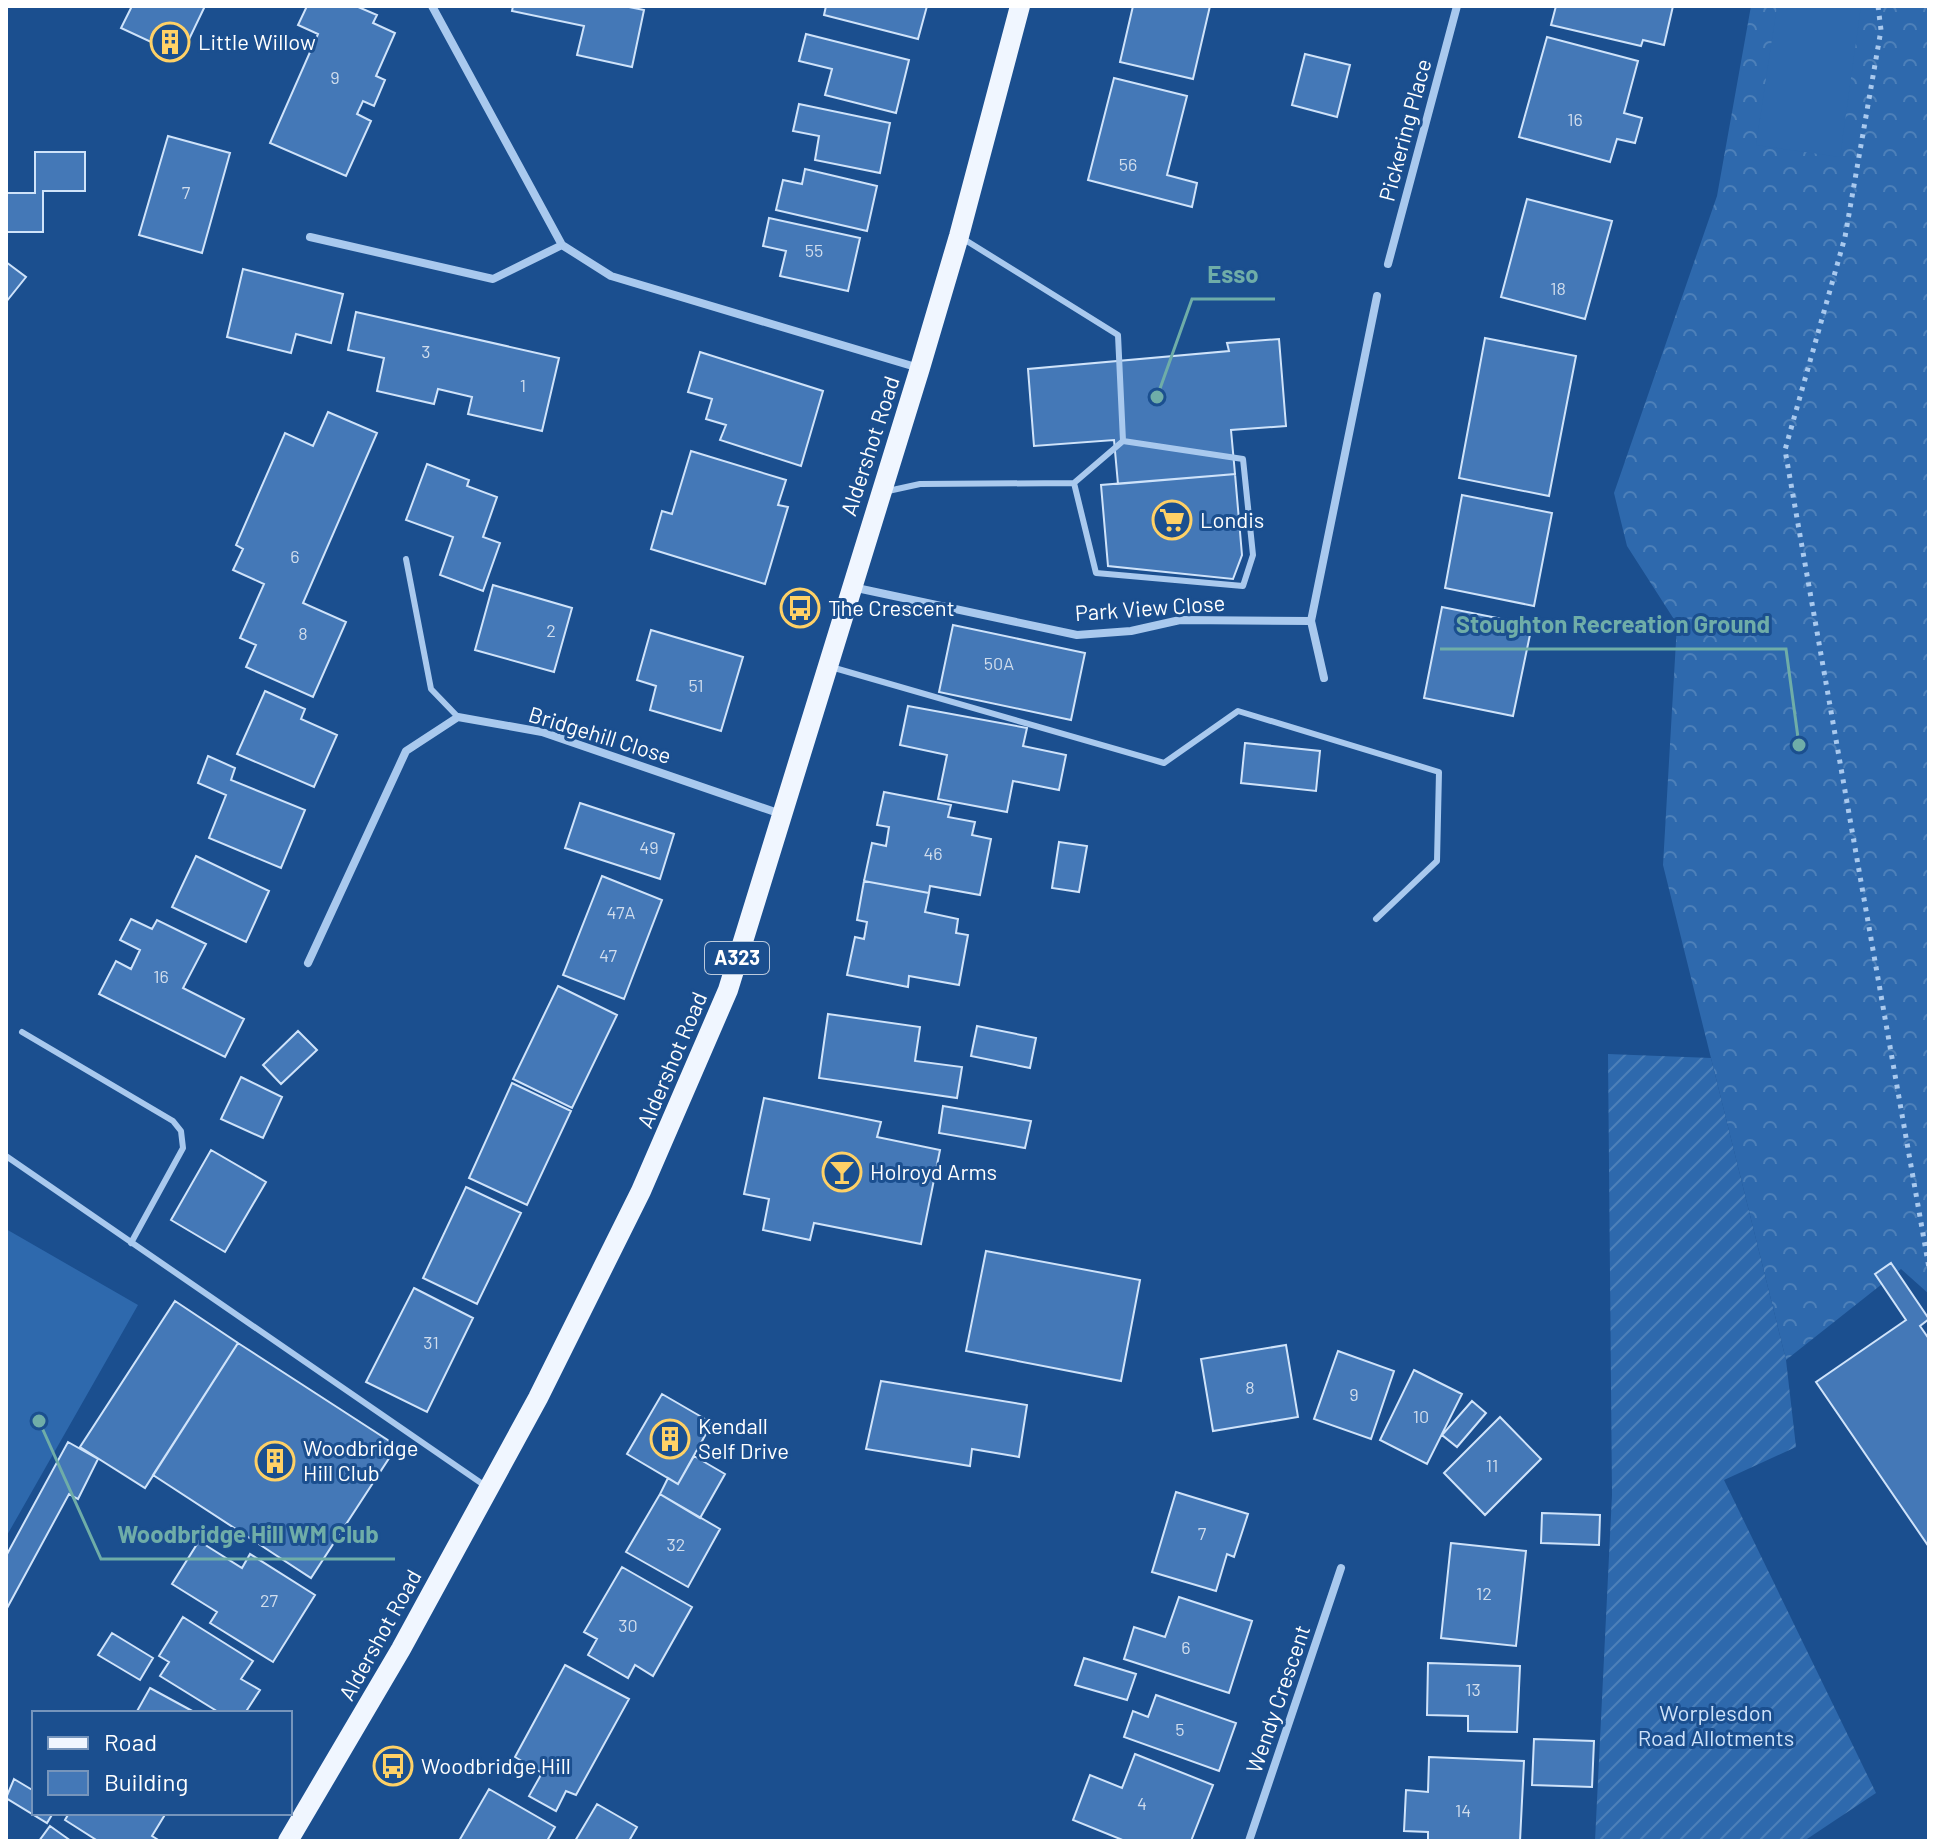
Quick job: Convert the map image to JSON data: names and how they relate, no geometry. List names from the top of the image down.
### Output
{
  "streets": {
    "main road": ["Aldershot Road", "A323"],
    "street": [
      "Pickering Place",
      "Park View Close",
      "Bridgehill Close",
      "Wendy Crescent"
    ]
  },
  "crossings": [
    ["Aldershot Road", "Park View Close"],
    ["Aldershot Road", "Bridgehill Close"]
  ],
  "parks": ["Worplesdon Road Allotments"],
  "places": {
    "building": ["Little Willow", "Kendall Self Drive", "Woodbridge Hill Club"],
    "other": ["Esso", "Stoughton Recreation Ground", "Woodbridge Hill WM Club"],
    "supermarket": ["Londis"],
    "bus stop": ["The Crescent", "Woodbridge Hill"],
    "bar": ["Holroyd Arms"]
  },
  "house_numbers": [
    "9",
    "16",
    "56",
    "7",
    "55",
    "18",
    "3",
    "1",
    "6",
    "2",
    "8",
    "50A",
    "51",
    "49",
    "46",
    "47A",
    "47",
    "16",
    "31",
    "8",
    "9",
    "10",
    "11",
    "7",
    "32",
    "12",
    "27",
    "30",
    "6",
    "13",
    "5",
    "4",
    "14"
  ],
  "legend": ["Road", "Building"]
}
